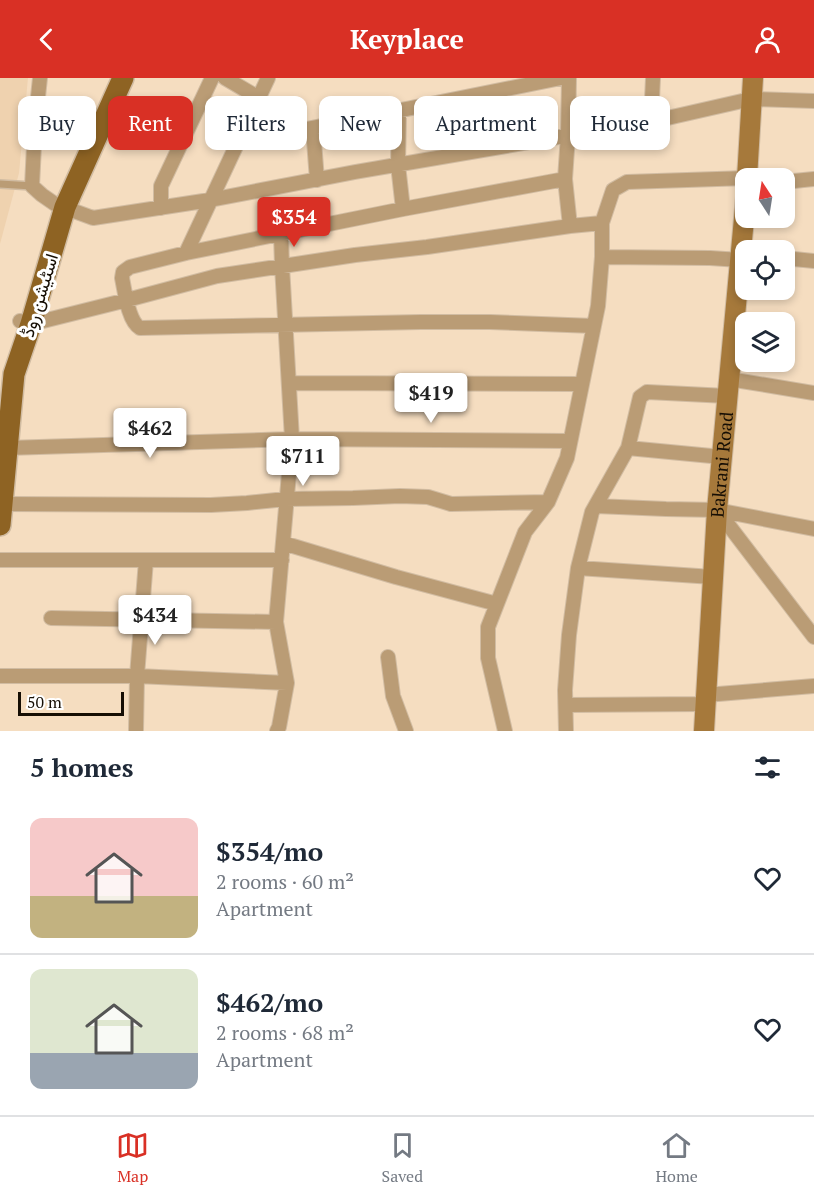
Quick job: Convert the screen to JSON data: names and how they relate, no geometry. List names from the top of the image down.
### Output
{
  "streets": {
    "main road": ["اسٹیشن روڈ"],
    "street": ["Bakrani Road"]
  },
  "scale_bar": "50 m",
  "north": "top",
  "page": {
    "header": "Keyplace",
    "chip": [
      "Buy",
      "Rent",
      "Filters",
      "New",
      "Apartment",
      "House"
    ],
    "price": [
      "$354",
      "$419",
      "$462",
      "$711",
      "$434"
    ],
    "scale": "50 m",
    "heading": "5 homes",
    "list": [
      {
        "name": "$354/mo",
        "note": "2 rooms · 60 m² · Apartment"
      },
      {
        "name": "$462/mo",
        "note": "2 rooms · 68 m² · Apartment"
      }
    ],
    "tabs": ["Map", "Saved", "Home"]
  }
}
